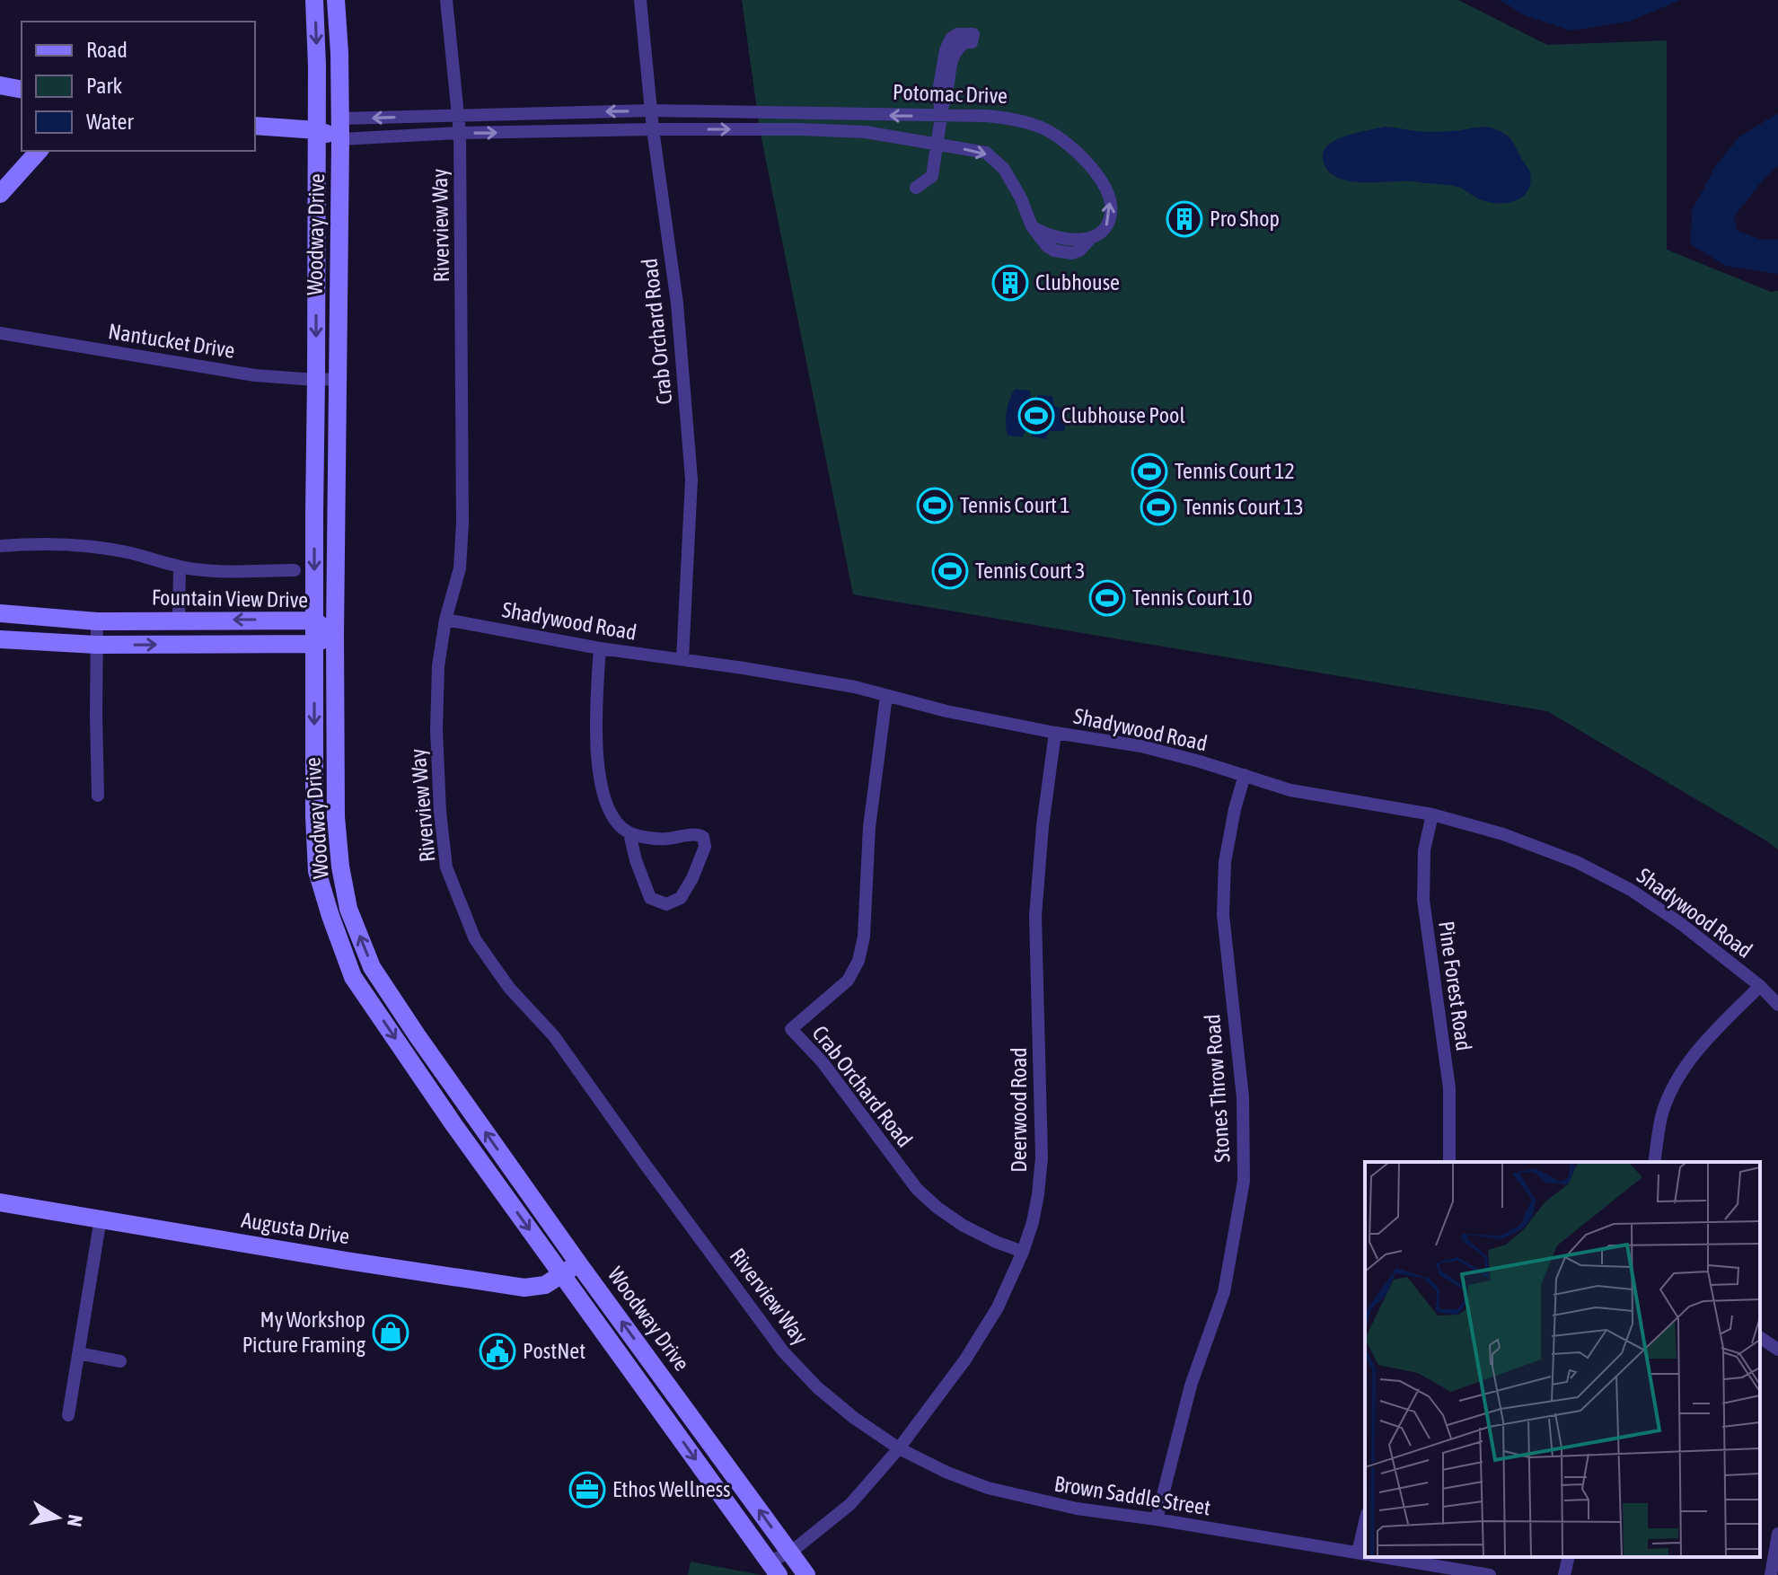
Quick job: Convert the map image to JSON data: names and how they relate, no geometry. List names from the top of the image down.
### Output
{
  "streets": {
    "main road": [
      "Potomac Drive",
      "Woodway Drive",
      "Fountain View Drive",
      "Augusta Drive"
    ],
    "street": [
      "Riverview Way",
      "Crab Orchard Road",
      "Nantucket Drive",
      "Shadywood Road",
      "Pine Forest Road",
      "Stones Throw Road",
      "Deerwood Road",
      "Brown Saddle Street"
    ]
  },
  "crossings": [
    ["Potomac Drive", "Riverview Way"],
    ["Potomac Drive", "Woodway Drive"],
    ["Potomac Drive", "Crab Orchard Road"],
    ["Riverview Way", "Shadywood Road"],
    ["Riverview Way", "Deerwood Road"],
    ["Riverview Way", "Brown Saddle Street"],
    ["Woodway Drive", "Nantucket Drive"],
    ["Woodway Drive", "Fountain View Drive"],
    ["Woodway Drive", "Deerwood Road"],
    ["Woodway Drive", "Augusta Drive"],
    ["Crab Orchard Road", "Shadywood Road"],
    ["Crab Orchard Road", "Deerwood Road"],
    ["Shadywood Road", "Pine Forest Road"],
    ["Shadywood Road", "Stones Throw Road"],
    ["Shadywood Road", "Deerwood Road"],
    ["Stones Throw Road", "Brown Saddle Street"],
    ["Deerwood Road", "Brown Saddle Street"]
  ],
  "places": {
    "building": ["Pro Shop", "Clubhouse"],
    "sports": [
      "Clubhouse Pool",
      "Tennis Court 12",
      "Tennis Court 1",
      "Tennis Court 13",
      "Tennis Court 3",
      "Tennis Court 10"
    ],
    "shop": ["My Workshop Picture Framing"],
    "public building": ["PostNet"],
    "office": ["Ethos Wellness"]
  },
  "legend": ["Road", "Park", "Water"],
  "north": "right"
}
